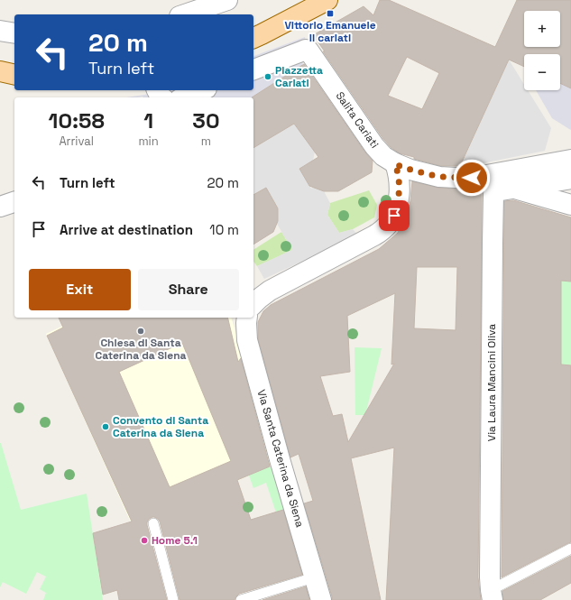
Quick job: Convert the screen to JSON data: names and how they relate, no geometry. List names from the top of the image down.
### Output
{
  "streets": {
    "street": ["Salita Cariati", "Via Laura Mancini Oliva", "Via Santa Caterina da Siena"]
  },
  "places": {
    "transit": ["Vittorio Emanuele II cariati"],
    "other": [
      "Piazzetta Cariati",
      "Chiesa di Santa Caterina da Siena",
      "Convento di Santa Caterina da Siena",
      "Home 5.1"
    ]
  },
  "page": {
    "map_buttons": ["+", "−"],
    "turn": ["20 m", "Turn left"],
    "eta": [
      "10:58",
      "Arrival",
      "1",
      "min",
      "30",
      "m"
    ],
    "list": [
      {
        "name": "Turn left",
        "value": "20 m"
      },
      {
        "name": "Arrive at destination",
        "value": "10 m"
      }
    ],
    "buttons": ["Exit", "Share"]
  }
}
